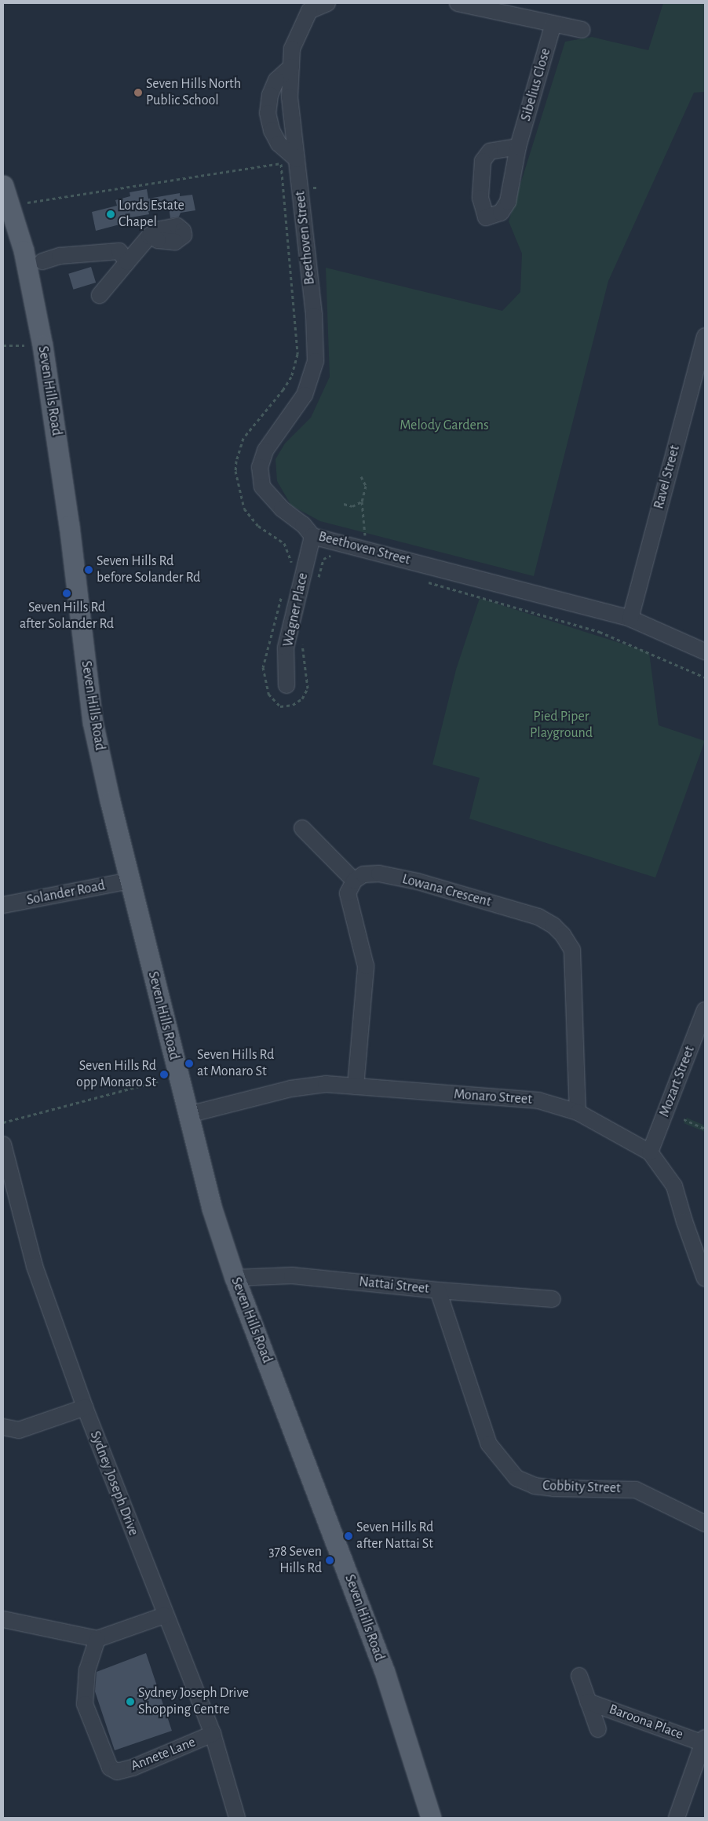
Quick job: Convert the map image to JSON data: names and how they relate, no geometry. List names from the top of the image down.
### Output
{
  "streets": {
    "main road": ["Seven Hills Road"],
    "street": [
      "Sibelius Close",
      "Beethoven Street",
      "Ravel Street",
      "Wagner Place",
      "Lowana Crescent",
      "Solander Road",
      "Mozart Street",
      "Monaro Street",
      "Nattai Street",
      "Sydney Joseph Drive",
      "Cobbity Street",
      "Baroona Place",
      "Annete Lane"
    ]
  },
  "crossings": [
    ["Beethoven Street", "Ravel Street"],
    ["Beethoven Street", "Wagner Place"],
    ["Seven Hills Road", "Solander Road"],
    ["Seven Hills Road", "Monaro Street"],
    ["Seven Hills Road", "Nattai Street"],
    ["Lowana Crescent", "Monaro Street"],
    ["Mozart Street", "Monaro Street"],
    ["Nattai Street", "Cobbity Street"],
    ["Sydney Joseph Drive", "Annete Lane"]
  ],
  "parks": ["Melody Gardens", "Pied Piper Playground"],
  "places": [
    "Seven Hills North Public School",
    "Lords Estate Chapel",
    "Seven Hills Rd before Solander Rd",
    "Seven Hills Rd after Solander Rd",
    "Seven Hills Rd at Monaro St",
    "Seven Hills Rd opp Monaro St",
    "Seven Hills Rd after Nattai St",
    "378 Seven Hills Rd",
    "Sydney Joseph Drive Shopping Centre"
  ]
}
